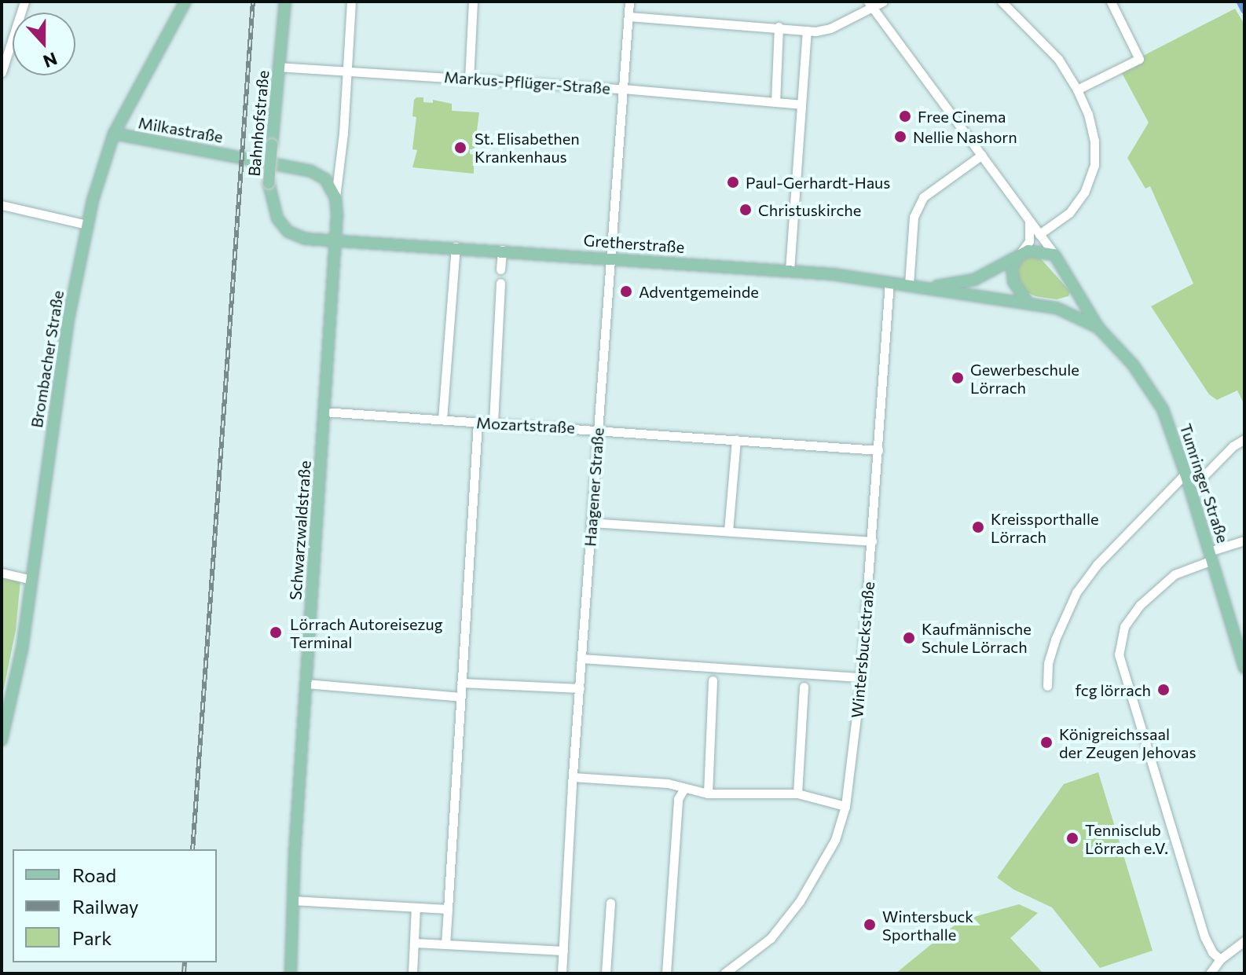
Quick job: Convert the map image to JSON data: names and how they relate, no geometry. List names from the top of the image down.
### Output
{
  "streets": {
    "main road": [
      "Bahnhofstraße",
      "Milkastraße",
      "Gretherstraße",
      "Brombacher Straße",
      "Tumringer Straße",
      "Schwarzwaldstraße"
    ],
    "street": [
      "Markus-Pflüger-Straße",
      "Mozartstraße",
      "Haagener Straße",
      "Wintersbuckstraße"
    ]
  },
  "crossings": [
    ["Markus-Pflüger-Straße", "Bahnhofstraße"],
    ["Markus-Pflüger-Straße", "Haagener Straße"],
    ["Bahnhofstraße", "Gretherstraße"],
    ["Bahnhofstraße", "Schwarzwaldstraße"],
    ["Milkastraße", "Brombacher Straße"],
    ["Gretherstraße", "Tumringer Straße"],
    ["Gretherstraße", "Haagener Straße"],
    ["Gretherstraße", "Schwarzwaldstraße"],
    ["Gretherstraße", "Wintersbuckstraße"],
    ["Mozartstraße", "Haagener Straße"],
    ["Mozartstraße", "Schwarzwaldstraße"],
    ["Mozartstraße", "Wintersbuckstraße"]
  ],
  "places": [
    "Free Cinema",
    "Nellie Nashorn",
    "St. Elisabethen Krankenhaus",
    "Paul-Gerhardt-Haus",
    "Christuskirche",
    "Adventgemeinde",
    "Gewerbeschule Lörrach",
    "Kreissporthalle Lörrach",
    "Lörrach Autoreisezug Terminal",
    "Kaufmännische Schule Lörrach",
    "fcg lörrach",
    "Königreichssaal der Zeugen Jehovas",
    "Tennisclub Lörrach e.V.",
    "Wintersbuck Sporthalle"
  ],
  "legend": ["Road", "Railway", "Park"],
  "north": "bottom"
}
